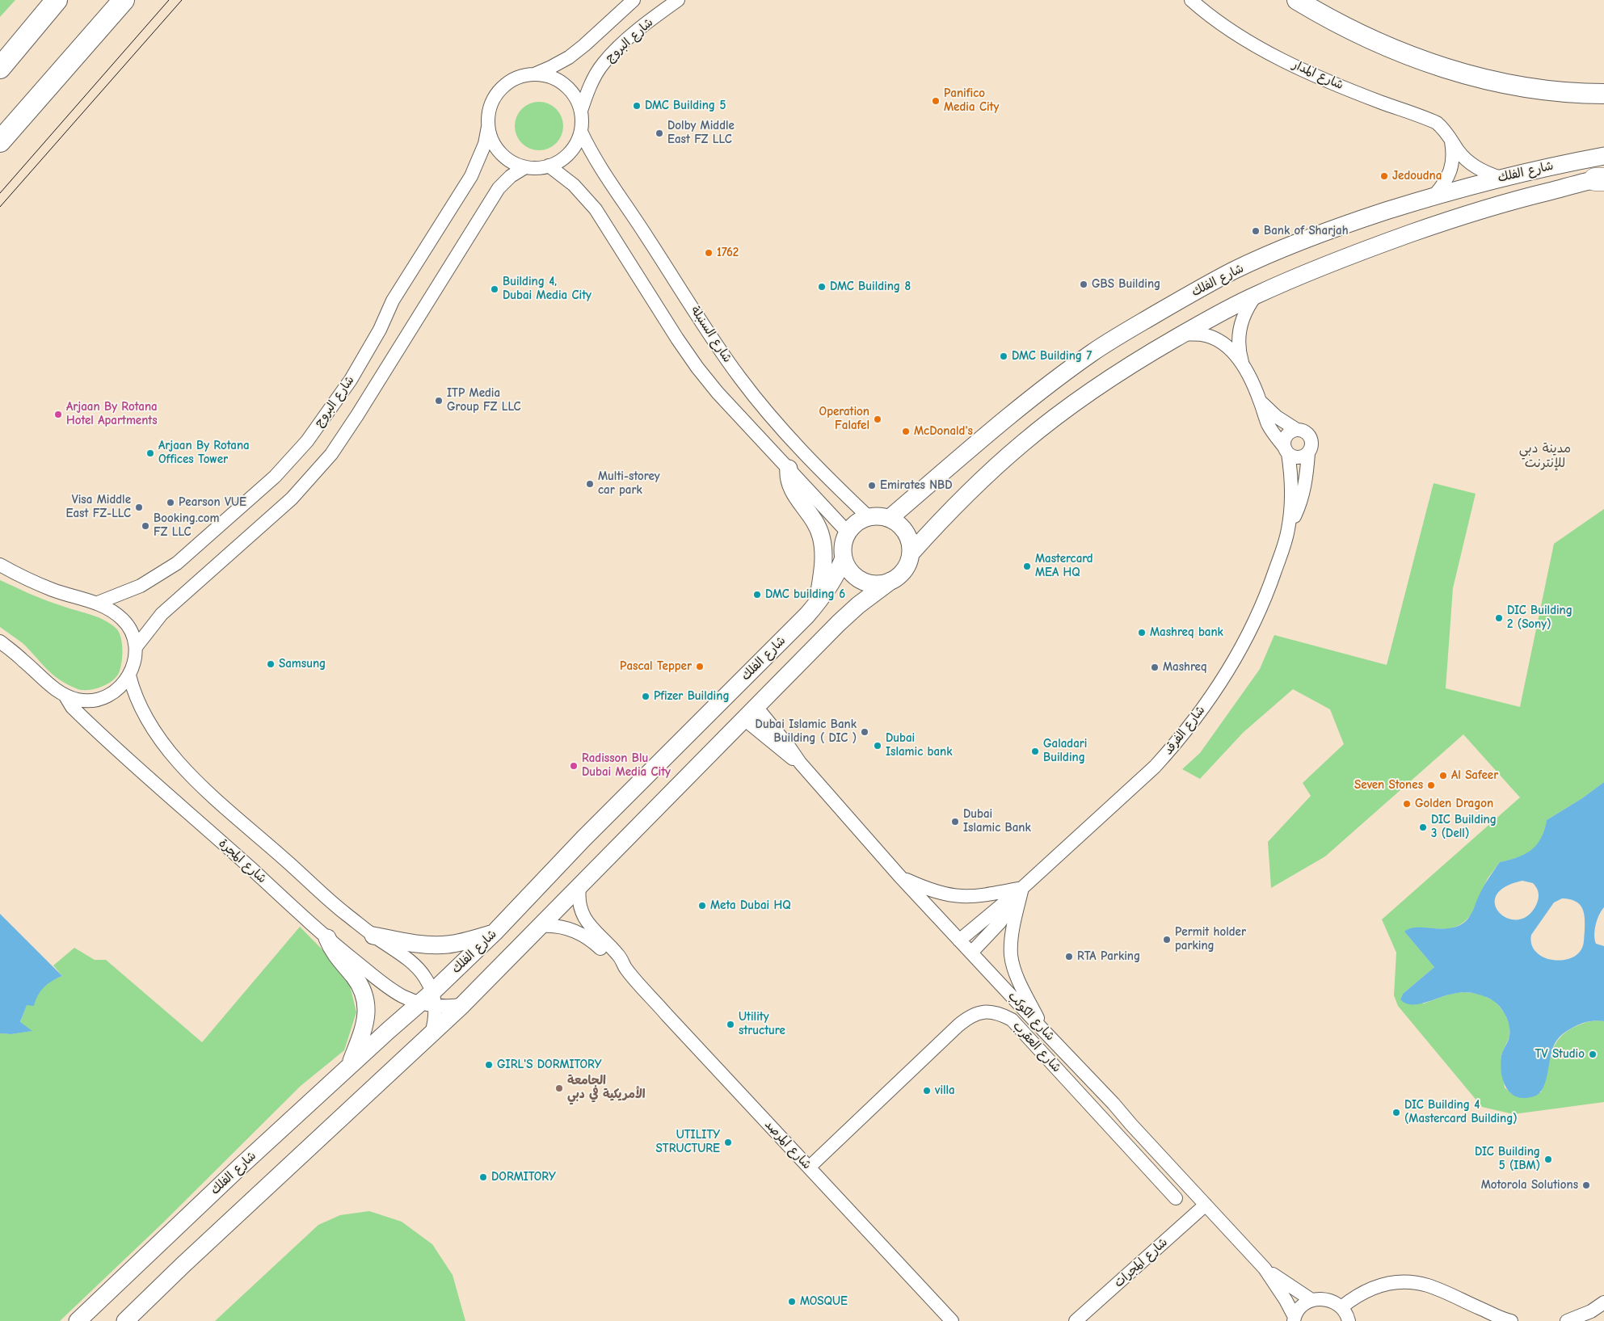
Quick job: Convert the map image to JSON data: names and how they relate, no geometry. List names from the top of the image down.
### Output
{
  "streets": {
    "street": [
      "شارع البروج",
      "شارع المدار",
      "شارع الفلك",
      "شارع السنبلة",
      "شارع الفرقد",
      "شارع المجرة",
      "شارع الكوكب",
      "شارع العقرب",
      "شارع المرصد",
      "شارع المجرات"
    ]
  },
  "crossings": [
    ["شارع البروج", "شارع السنبلة"],
    ["شارع المدار", "شارع الفلك"],
    ["شارع الفلك", "شارع السنبلة"],
    ["شارع الفلك", "شارع الفرقد"],
    ["شارع الفلك", "شارع المجرة"],
    ["شارع الفرقد", "شارع الكوكب"],
    ["شارع الكوكب", "شارع المجرات"],
    ["شارع العقرب", "شارع المرصد"]
  ],
  "districts": ["مدينة دبي للإنترنت"],
  "places": [
    "Panifico Media City",
    "DMC Building 5",
    "Dolby Middle East FZ LLC",
    "Jedoudna",
    "Bank of Sharjah",
    "1762",
    "GBS Building",
    "DMC Building 8",
    "Building 4, Dubai Media City",
    "DMC Building 7",
    "ITP Media Group FZ LLC",
    "Arjaan By Rotana Hotel Apartments",
    "Operation Falafel",
    "McDonald's",
    "Arjaan By Rotana Offices Tower",
    "Multi-storey car park",
    "Emirates NBD",
    "Pearson VUE",
    "Visa Middle East FZ-LLC",
    "Booking.com FZ LLC",
    "Mastercard MEA HQ",
    "DMC building 6",
    "DIC Building 2 (Sony)",
    "Mashreq bank",
    "Samsung",
    "Pascal Tepper",
    "Mashreq",
    "Pfizer Building",
    "Dubai Islamic Bank Building ( DIC )",
    "Dubai Islamic bank",
    "Galadari Building",
    "Radisson Blu Dubai Media City",
    "Al Safeer",
    "Seven Stones",
    "Golden Dragon",
    "Dubai Islamic Bank",
    "DIC Building 3 (Dell)",
    "Meta Dubai HQ",
    "Permit holder parking",
    "RTA Parking",
    "Utility structure",
    "TV Studio",
    "GIRL'S DORMITORY",
    "الجامعة الأمريكية في دبي",
    "villa",
    "DIC Building 4 (Mastercard Building)",
    "UTILITY STRUCTURE",
    "DIC Building 5 (IBM)",
    "DORMITORY",
    "Motorola Solutions",
    "MOSQUE"
  ]
}
